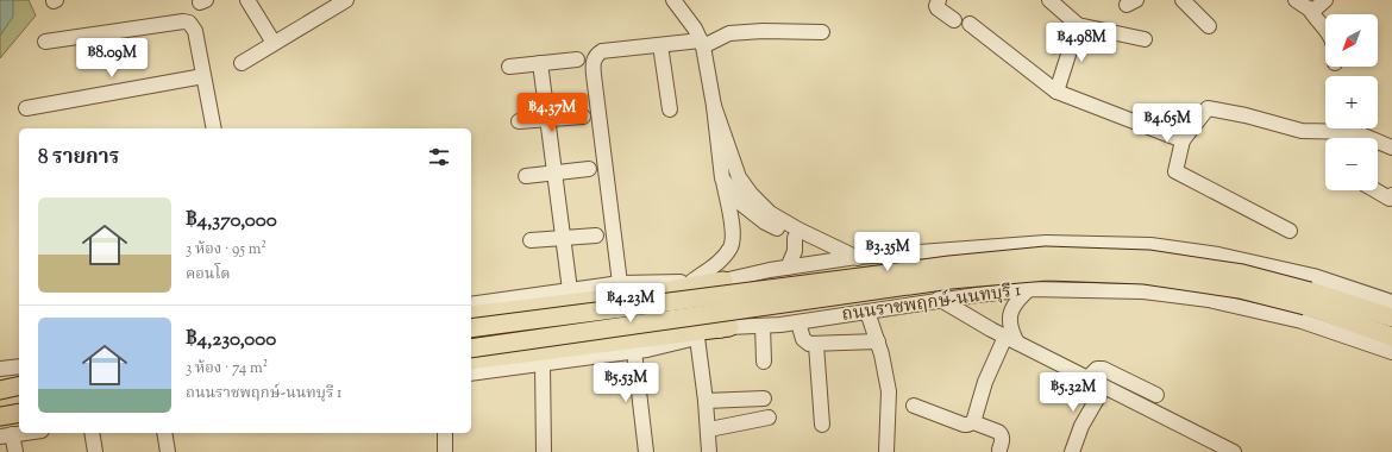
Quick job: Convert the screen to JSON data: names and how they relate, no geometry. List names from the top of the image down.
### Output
{
  "streets": {
    "main road": ["ถนนราชพฤกษ์-นนทบุรี 1"]
  },
  "north": "bottom left",
  "page": {
    "map_buttons": ["+", "−"],
    "price": [
      "฿4.98M",
      "฿8.09M",
      "฿4.37M",
      "฿4.65M",
      "฿3.35M",
      "฿4.23M",
      "฿5.53M",
      "฿5.32M"
    ],
    "heading": "8 รายการ",
    "list": [
      {
        "name": "฿4,370,000",
        "note": "3 ห้อง · 95 m² · คอนโด"
      },
      {
        "name": "฿4,230,000",
        "note": "3 ห้อง · 74 m² · ถนนราชพฤกษ์-นนทบุรี 1"
      }
    ]
  }
}
